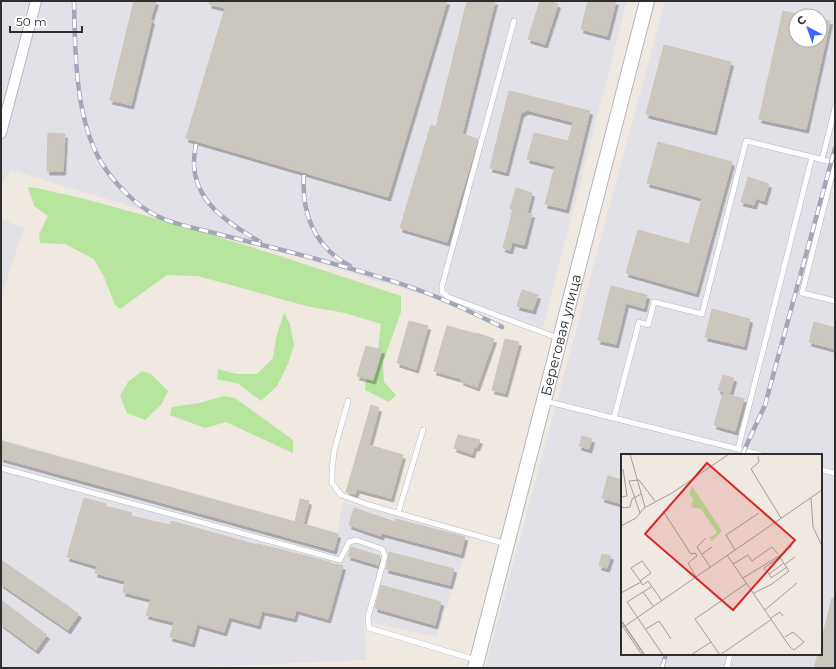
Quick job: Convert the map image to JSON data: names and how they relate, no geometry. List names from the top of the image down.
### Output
{
  "streets": {
    "street": ["Береговая улица"]
  },
  "scale_bar": "50 m",
  "north": "top left"
}
